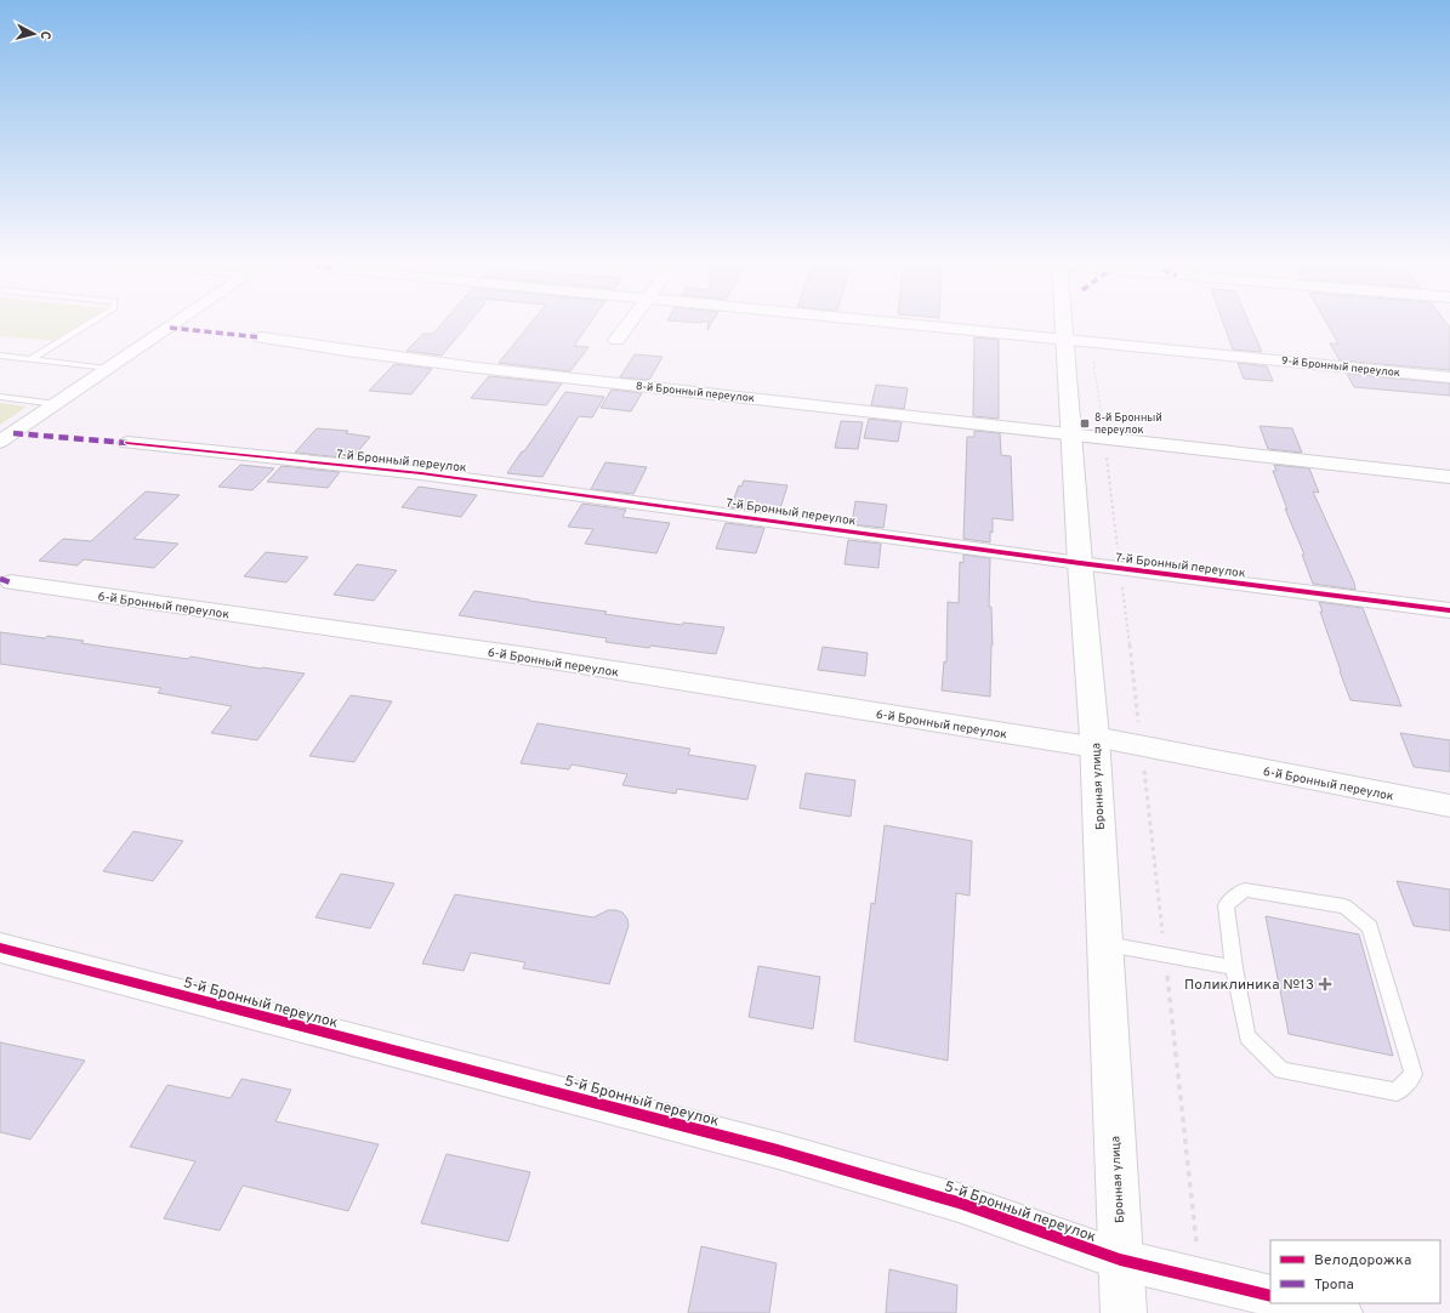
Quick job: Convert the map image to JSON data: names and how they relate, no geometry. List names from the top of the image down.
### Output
{
  "streets": {
    "street": [
      "9-й Бронный переулок",
      "8-й Бронный переулок",
      "7-й Бронный переулок",
      "6-й Бронный переулок",
      "Бронная улица",
      "5-й Бронный переулок"
    ]
  },
  "crossings": [
    ["9-й Бронный переулок", "Бронная улица"],
    ["8-й Бронный переулок", "Бронная улица"],
    ["7-й Бронный переулок", "Бронная улица"],
    ["6-й Бронный переулок", "Бронная улица"],
    ["Бронная улица", "5-й Бронный переулок"]
  ],
  "places": {
    "transit": ["8-й Бронный переулок"],
    "health": ["Поликлиника №13"]
  },
  "legend": ["Велодорожка", "Тропа"],
  "north": "right"
}
